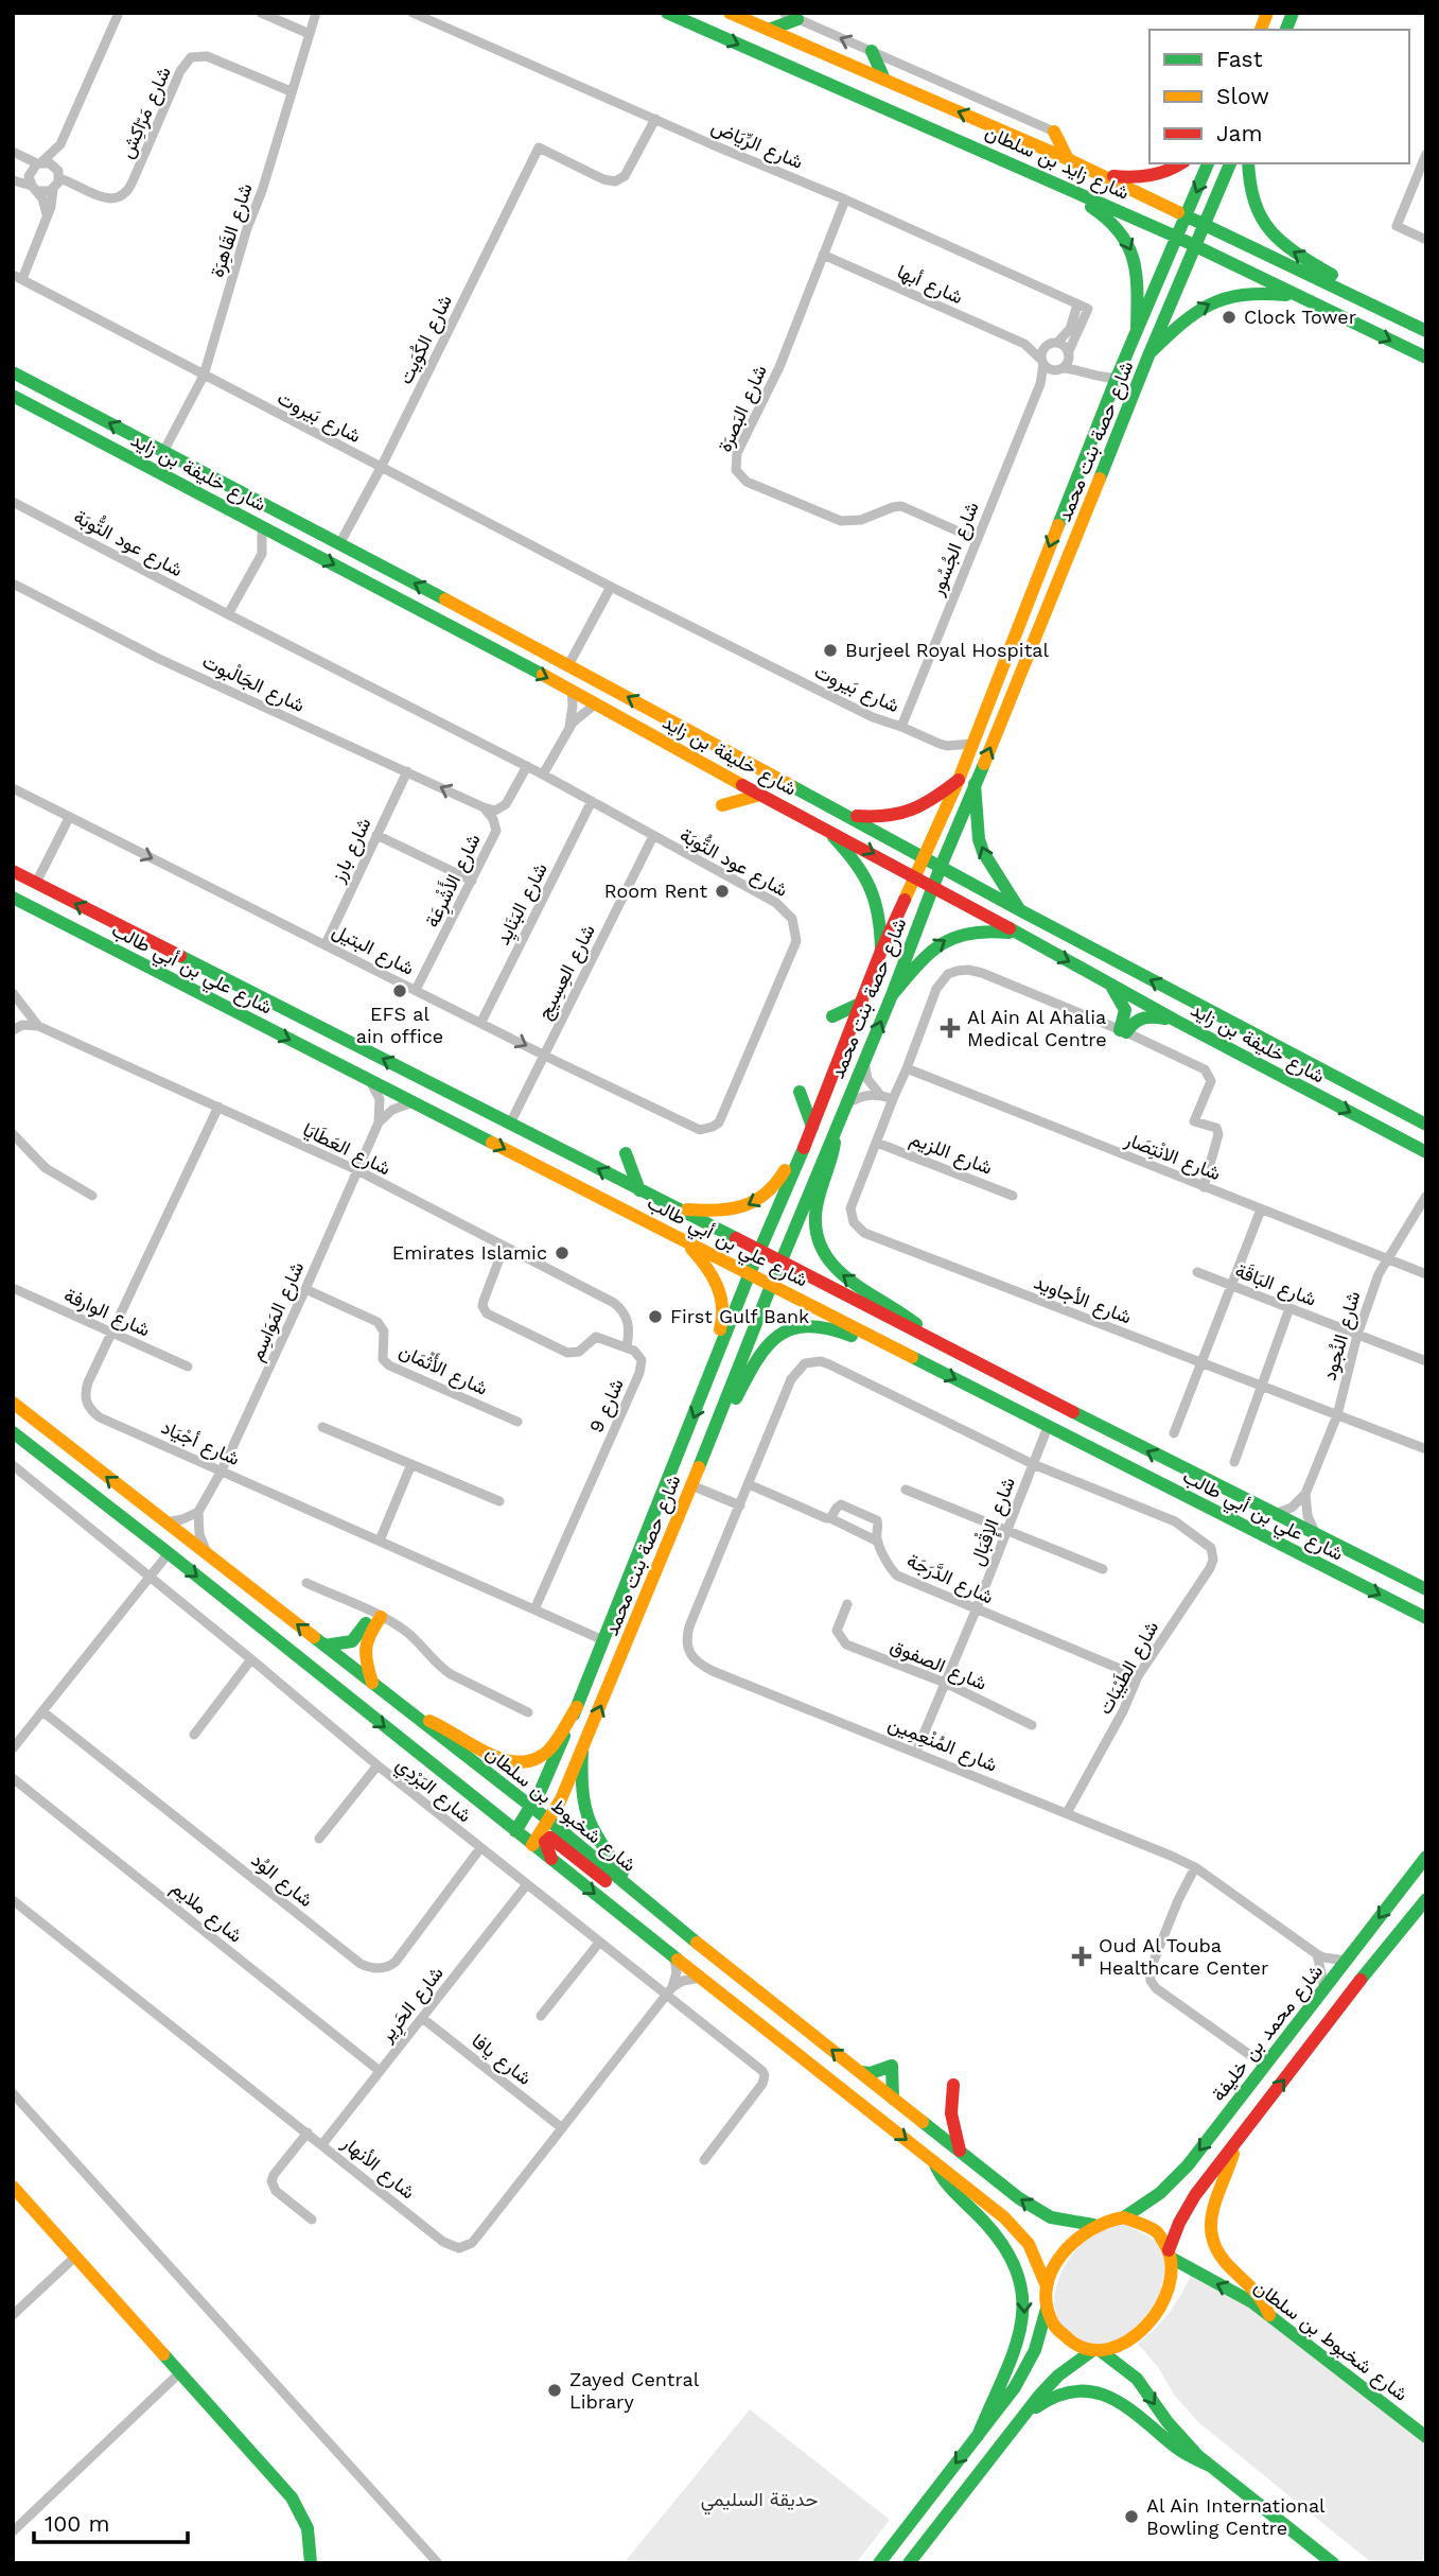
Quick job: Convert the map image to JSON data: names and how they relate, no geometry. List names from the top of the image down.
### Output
{
  "streets": {
    "main road": [
      "شارع زايد بن سلطان",
      "شارع حصة بنت محمد",
      "شارع خليفة بن زايد",
      "شارع علي بن أبي طالب",
      "شارع شخبوط بن سلطان",
      "شارع محمد بن خليفة"
    ],
    "street": [
      "شارع مَرّاكِش",
      "شارع الرِّيَاض",
      "شارع القَاهِرَة",
      "شارع أبها",
      "شارع الكُوَيت",
      "شارع البَصرَة",
      "شارع بَيروت",
      "شارع عود التُّوبَة",
      "شارع الجُسُور",
      "شارع الجَالْبوت",
      "شارع بارز",
      "شارع الأَشْرِعَة",
      "شارع البَنَايِد",
      "شارع البتيل",
      "شارع العِسِيج",
      "شارع العَطَايَا",
      "شارع اللزيم",
      "شارع الانْتِصَار",
      "شارع البَاقَة",
      "شارع الأجاويد",
      "شارع المَوَاسِم",
      "شارع الوارفة",
      "شارع النُجود",
      "شارع الأَثْمَان",
      "شارع 9",
      "شارع أجْيَاد",
      "شارع الإِقْبَال",
      "شارع الدَّرَجَة",
      "شارع الصفوق",
      "شارع الطَيْبَات",
      "شارع المُنْعِمِين",
      "شارع البَرْدِي",
      "شارع الوُد",
      "شارع ملايم",
      "شارع الحَرِير",
      "شارع يافا",
      "شارع الأنهار"
    ]
  },
  "crossings": [
    ["شارع مَرّاكِش", "شارع القَاهِرَة"],
    ["شارع الرِّيَاض", "شارع الكُوَيت"],
    ["شارع الرِّيَاض", "شارع البَصرَة"],
    ["شارع زايد بن سلطان", "شارع حصة بنت محمد"],
    ["شارع القَاهِرَة", "شارع بَيروت"],
    ["شارع القَاهِرَة", "شارع خليفة بن زايد"],
    ["شارع أبها", "شارع البَصرَة"],
    ["شارع أبها", "شارع الجُسُور"],
    ["شارع الكُوَيت", "شارع بَيروت"],
    ["شارع الكُوَيت", "شارع خليفة بن زايد"],
    ["شارع البَصرَة", "شارع الجُسُور"],
    ["شارع بَيروت", "شارع حصة بنت محمد"],
    ["شارع بَيروت", "شارع الجُسُور"],
    ["شارع حصة بنت محمد", "شارع خليفة بن زايد"],
    ["شارع حصة بنت محمد", "شارع علي بن أبي طالب"],
    ["شارع حصة بنت محمد", "شارع أجْيَاد"],
    ["شارع حصة بنت محمد", "شارع شخبوط بن سلطان"],
    ["شارع عود التُّوبَة", "شارع البَنَايِد"],
    ["شارع عود التُّوبَة", "شارع البتيل"],
    ["شارع عود التُّوبَة", "شارع العِسِيج"],
    ["شارع الجَالْبوت", "شارع بارز"],
    ["شارع الجَالْبوت", "شارع الأَشْرِعَة"],
    ["شارع بارز", "شارع البتيل"],
    ["شارع الأَشْرِعَة", "شارع البتيل"],
    ["شارع البَنَايِد", "شارع البتيل"],
    ["شارع البتيل", "شارع العِسِيج"],
    ["شارع علي بن أبي طالب", "شارع العِسِيج"],
    ["شارع علي بن أبي طالب", "شارع الإِقْبَال"],
    ["شارع العَطَايَا", "شارع المَوَاسِم"],
    ["شارع العَطَايَا", "شارع 9"],
    ["شارع العَطَايَا", "شارع أجْيَاد"],
    ["شارع اللزيم", "شارع الأجاويد"],
    ["شارع الانْتِصَار", "شارع الأجاويد"],
    ["شارع الانْتِصَار", "شارع النُجود"],
    ["شارع البَاقَة", "شارع النُجود"],
    ["شارع الأجاويد", "شارع النُجود"],
    ["شارع المَوَاسِم", "شارع الأَثْمَان"],
    ["شارع المَوَاسِم", "شارع أجْيَاد"],
    ["شارع الوارفة", "شارع أجْيَاد"],
    ["شارع 9", "شارع أجْيَاد"],
    ["شارع الإِقْبَال", "شارع الدَّرَجَة"],
    ["شارع الإِقْبَال", "شارع الصفوق"],
    ["شارع الإِقْبَال", "شارع المُنْعِمِين"],
    ["شارع الدَّرَجَة", "شارع الطَيْبَات"],
    ["شارع الطَيْبَات", "شارع المُنْعِمِين"],
    ["شارع المُنْعِمِين", "شارع محمد بن خليفة"],
    ["شارع البَرْدِي", "شارع الوُد"],
    ["شارع البَرْدِي", "شارع الحَرِير"],
    ["شارع البَرْدِي", "شارع الأنهار"],
    ["شارع شخبوط بن سلطان", "شارع محمد بن خليفة"],
    ["شارع ملايم", "شارع الحَرِير"],
    ["شارع الحَرِير", "شارع يافا"],
    ["شارع الحَرِير", "شارع الأنهار"],
    ["شارع يافا", "شارع الأنهار"]
  ],
  "one_way": ["شارع البتيل"],
  "parks": ["حديقة السليمي"],
  "places": {
    "other": [
      "Clock Tower",
      "Burjeel Royal Hospital",
      "Room Rent",
      "EFS al ain office",
      "Emirates Islamic",
      "First Gulf Bank",
      "Zayed Central Library",
      "Al Ain International Bowling Centre"
    ],
    "health": ["Al Ain Al Ahalia Medical Centre", "Oud Al Touba Healthcare Center"]
  },
  "legend": ["Fast", "Slow", "Jam"],
  "scale_bar": "100 m"
}
